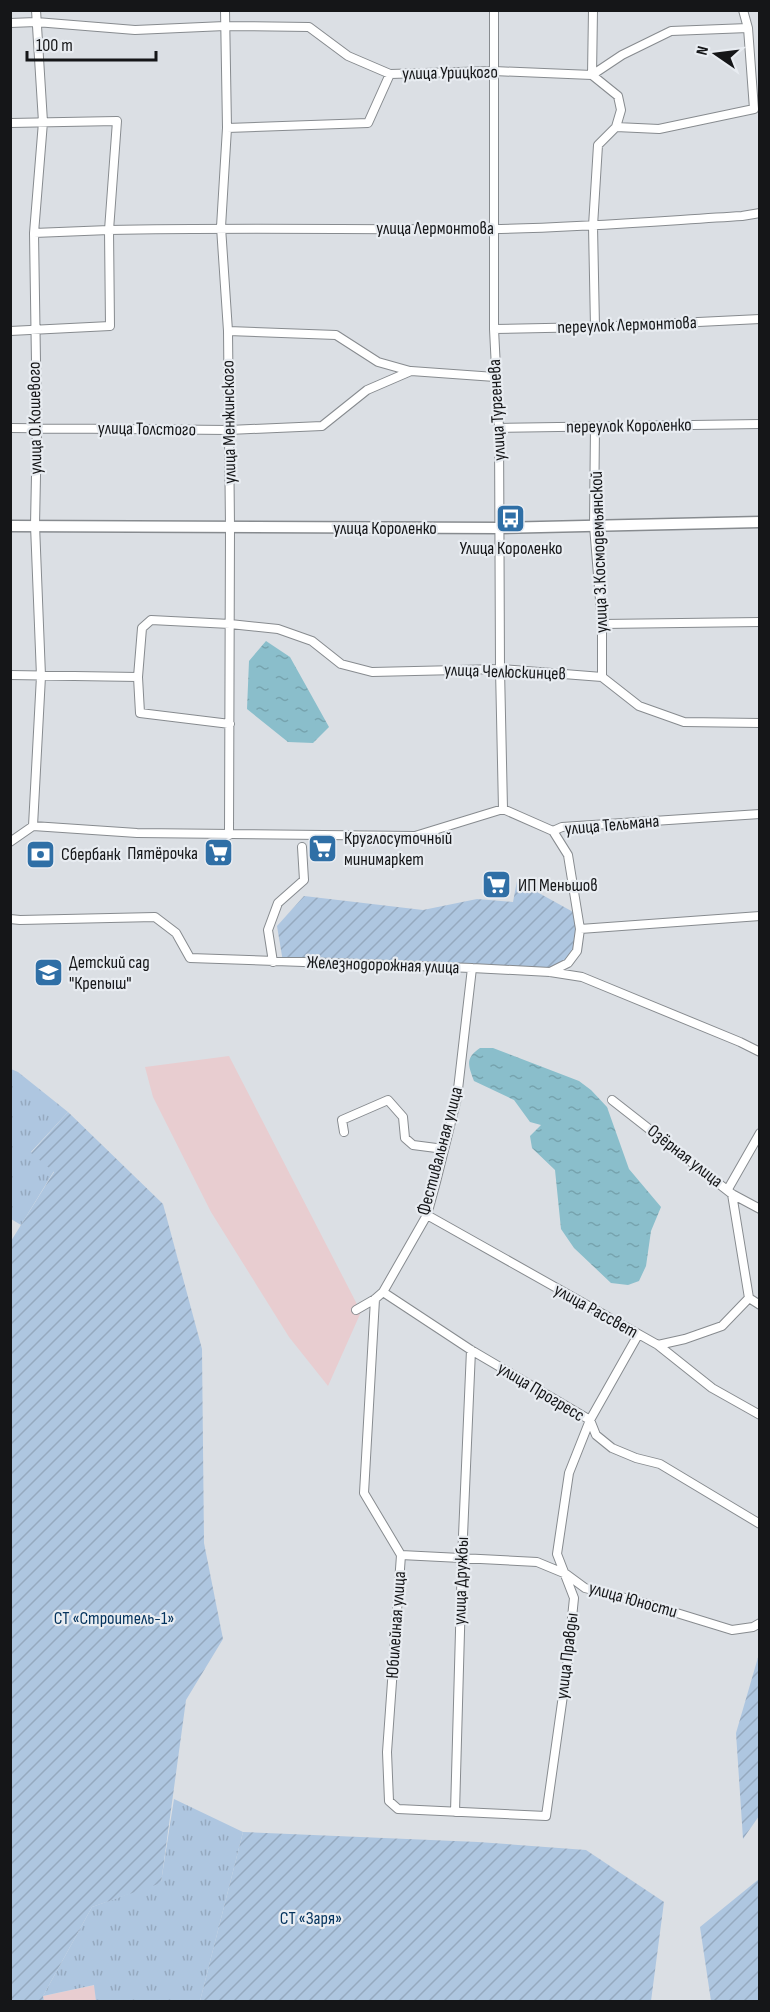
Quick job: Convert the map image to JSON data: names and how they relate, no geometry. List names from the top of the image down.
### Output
{
  "streets": {
    "street": [
      "улица Урицкого",
      "улица Лермонтова",
      "переулок Лермонтова",
      "улица Тургенева",
      "улица О.Кошевого",
      "улица Менжинского",
      "переулок Короленко",
      "улица Толстого",
      "улица Короленко",
      "улица З.Космодемьянской",
      "улица Челюскинцев",
      "улица Тельмана",
      "Железнодорожная улица",
      "Фестивальная улица",
      "Озёрная улица",
      "улица Рассвет",
      "улица Прогресс",
      "улица Дружбы",
      "улица Юности",
      "Юбилейная улица",
      "улица Правды"
    ]
  },
  "crossings": [
    ["улица Урицкого", "улица Тургенева"],
    ["улица Урицкого", "улица О.Кошевого"],
    ["улица Урицкого", "улица Менжинского"],
    ["улица Лермонтова", "улица Тургенева"],
    ["улица Лермонтова", "улица О.Кошевого"],
    ["улица Лермонтова", "улица Менжинского"],
    ["переулок Лермонтова", "улица Тургенева"],
    ["улица Тургенева", "переулок Короленко"],
    ["улица Тургенева", "улица Толстого"],
    ["улица Тургенева", "улица Короленко"],
    ["улица Тургенева", "улица Челюскинцев"],
    ["улица Тургенева", "улица Тельмана"],
    ["улица О.Кошевого", "улица Толстого"],
    ["улица О.Кошевого", "улица Короленко"],
    ["улица Менжинского", "улица Толстого"],
    ["улица Менжинского", "улица Короленко"],
    ["улица Менжинского", "улица Челюскинцев"],
    ["переулок Короленко", "улица З.Космодемьянской"],
    ["улица Короленко", "улица З.Космодемьянской"],
    ["улица З.Космодемьянской", "улица Челюскинцев"],
    ["Железнодорожная улица", "Фестивальная улица"],
    ["Фестивальная улица", "улица Рассвет"],
    ["Фестивальная улица", "улица Прогресс"],
    ["Фестивальная улица", "Юбилейная улица"],
    ["улица Рассвет", "улица Правды"],
    ["улица Прогресс", "улица Дружбы"],
    ["улица Прогресс", "улица Правды"],
    ["улица Дружбы", "улица Юности"],
    ["улица Дружбы", "Юбилейная улица"],
    ["улица Юности", "Юбилейная улица"],
    ["улица Юности", "улица Правды"],
    ["Юбилейная улица", "улица Правды"]
  ],
  "parks": ["СТ «Строитель-1»", "СТ «Заря»"],
  "places": {
    "bus stop": ["Улица Короленко"],
    "supermarket": ["Круглосуточный минимаркет", "Пятёрочка", "ИП Меньшов"],
    "bank": ["Сбербанк"],
    "school or university": ["Детский сад \"Крепыш\""]
  },
  "scale_bar": "100 m",
  "north": "left"
}
